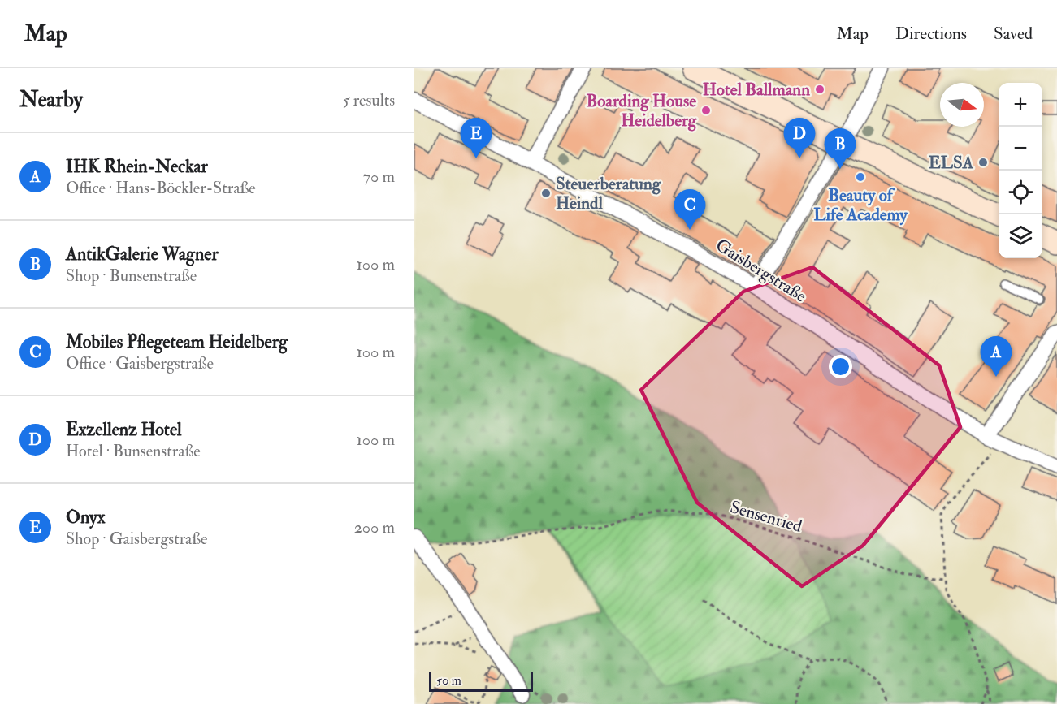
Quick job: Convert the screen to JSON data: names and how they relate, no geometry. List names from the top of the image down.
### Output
{
  "streets": {
    "street": ["Gaisbergstraße"],
    "path": ["Sensenried"]
  },
  "places": [
    "Hotel Ballmann",
    "Boarding House Heidelberg",
    "ELSA",
    "Beauty of Life Academy",
    "Steuerberatung Heindl"
  ],
  "scale_bar": "50 m",
  "north": "right",
  "page": {
    "header": "Map",
    "nav": ["Map", "Directions", "Saved"],
    "heading": ["Nearby", "5 results"],
    "map_buttons": ["+", "−"],
    "pins": [
      "D",
      "E",
      "B",
      "C",
      "A"
    ],
    "list": [
      {
        "mark": "A",
        "name": "IHK Rhein-Neckar",
        "note": "Office · Hans-Böckler-Straße",
        "value": "70 m"
      },
      {
        "mark": "B",
        "name": "AntikGalerie Wagner",
        "note": "Shop · Bunsenstraße",
        "value": "100 m"
      },
      {
        "mark": "C",
        "name": "Mobiles Pflegeteam Heidelberg",
        "note": "Office · Gaisbergstraße",
        "value": "100 m"
      },
      {
        "mark": "D",
        "name": "Exzellenz Hotel",
        "note": "Hotel · Bunsenstraße",
        "value": "100 m"
      },
      {
        "mark": "E",
        "name": "Onyx",
        "note": "Shop · Gaisbergstraße",
        "value": "200 m"
      }
    ],
    "scale": "50 m"
  }
}
